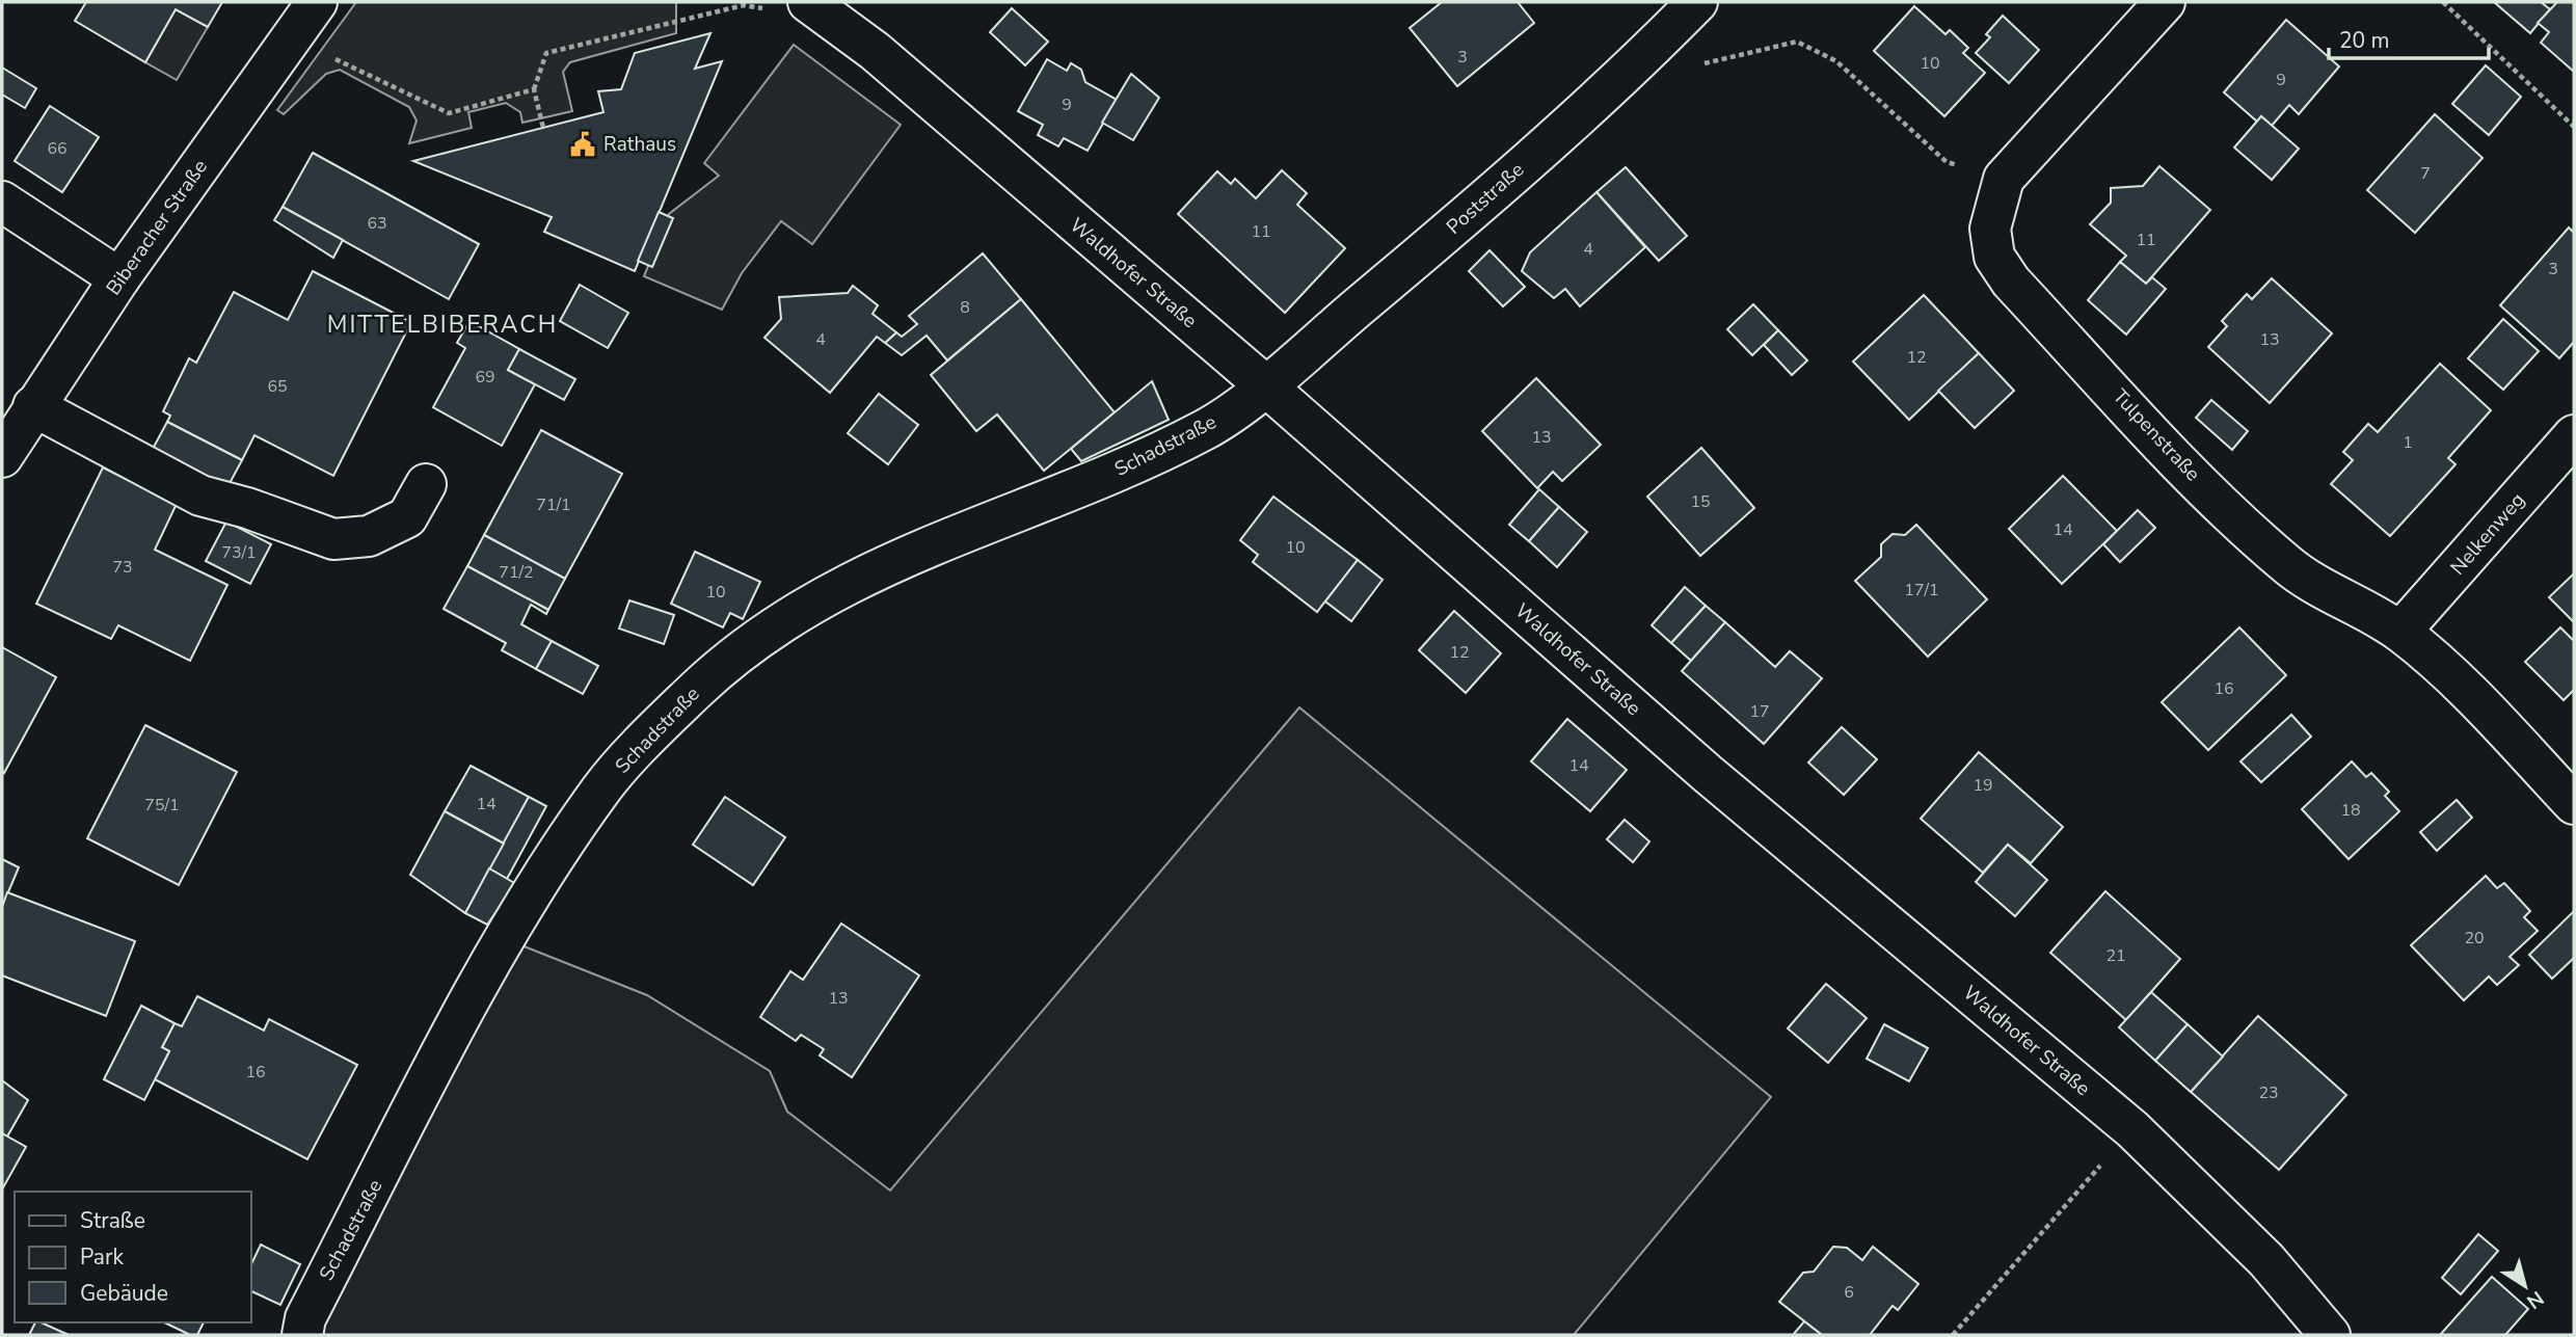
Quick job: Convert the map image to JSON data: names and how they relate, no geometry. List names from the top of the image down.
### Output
{
  "streets": {
    "street": [
      "Poststraße",
      "Biberacher Straße",
      "Waldhofer Straße",
      "Tulpenstraße",
      "Schadstraße",
      "Nelkenweg"
    ]
  },
  "crossings": [
    ["Poststraße", "Waldhofer Straße"],
    ["Poststraße", "Schadstraße"],
    ["Waldhofer Straße", "Schadstraße"],
    ["Tulpenstraße", "Nelkenweg"]
  ],
  "districts": ["MITTELBIBERACH"],
  "places": {
    "public building": ["Rathaus"]
  },
  "house_numbers": [
    "3",
    "10",
    "9",
    "9",
    "66",
    "7",
    "63",
    "11",
    "11",
    "4",
    "3",
    "8",
    "4",
    "13",
    "12",
    "69",
    "65",
    "13",
    "1",
    "15",
    "71/1",
    "14",
    "10",
    "73/1",
    "73",
    "71/2",
    "17/1",
    "10",
    "12",
    "16",
    "17",
    "14",
    "19",
    "14",
    "75/1",
    "18",
    "20",
    "21",
    "13",
    "16",
    "23",
    "6"
  ],
  "legend": ["Straße", "Park", "Gebäude"],
  "scale_bar": "20 m",
  "north": "bottom right"
}
